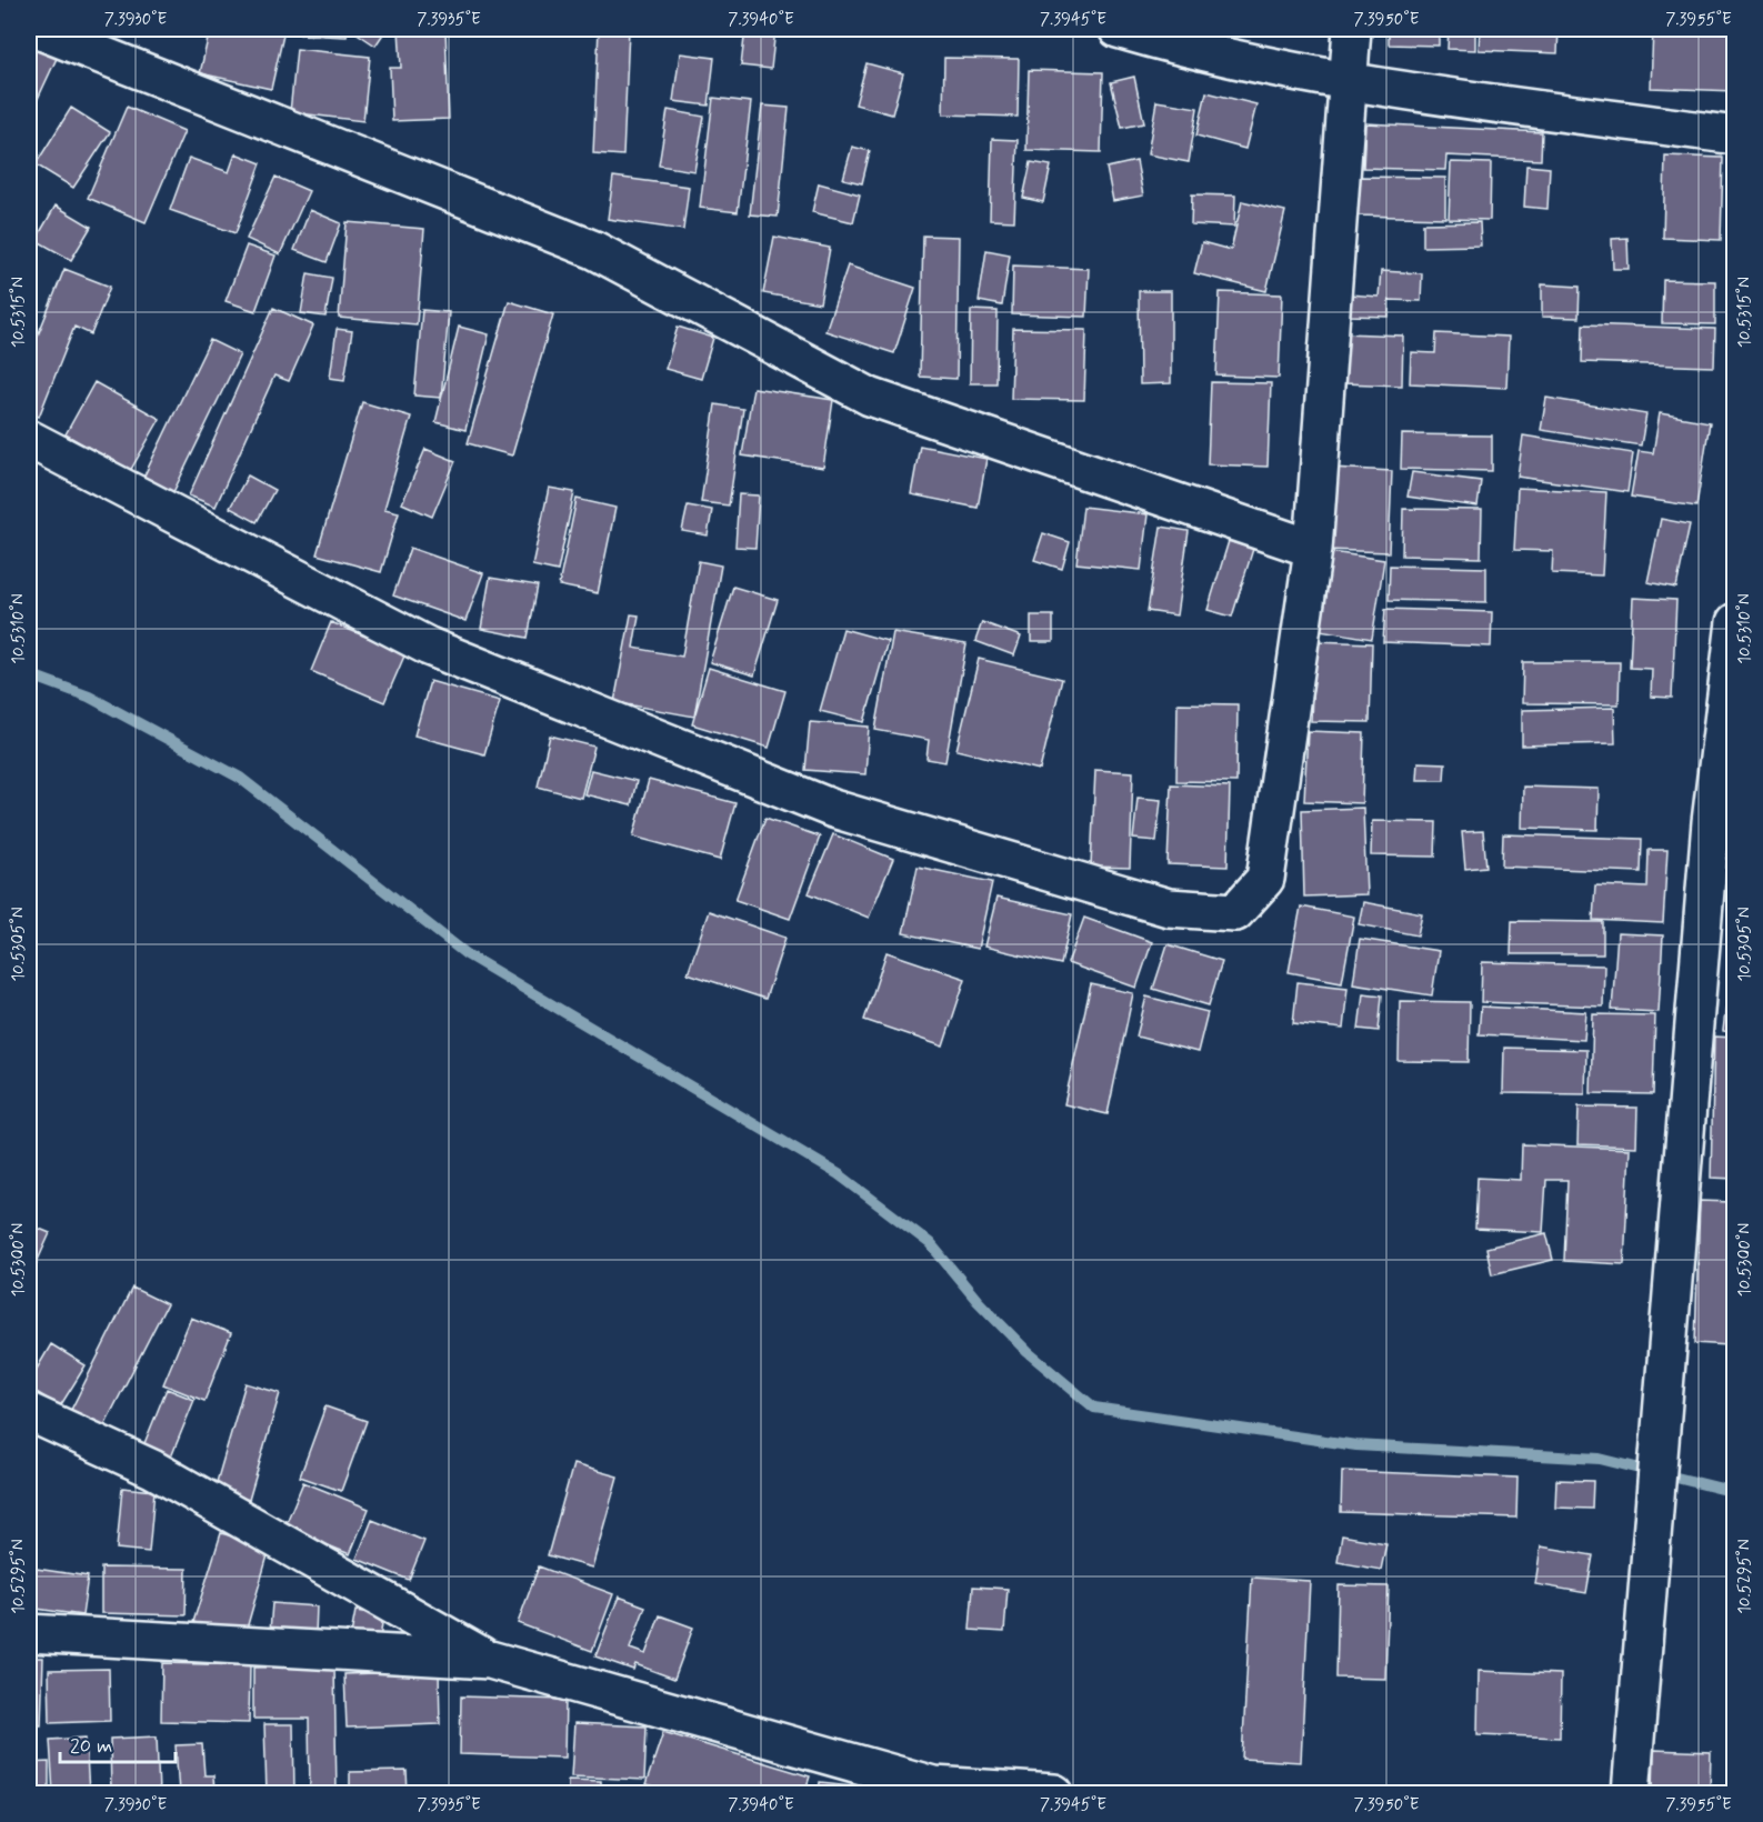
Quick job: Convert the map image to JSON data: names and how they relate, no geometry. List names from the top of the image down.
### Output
{
  "scale_bar": "20 m",
  "coordinates": [
    "7.3930°E",
    "7.3935°E",
    "7.3940°E",
    "7.3945°E",
    "7.3950°E",
    "7.3955°E",
    "10.5315°N",
    "10.5310°N",
    "10.5305°N",
    "10.5300°N",
    "10.5295°N"
  ]
}
